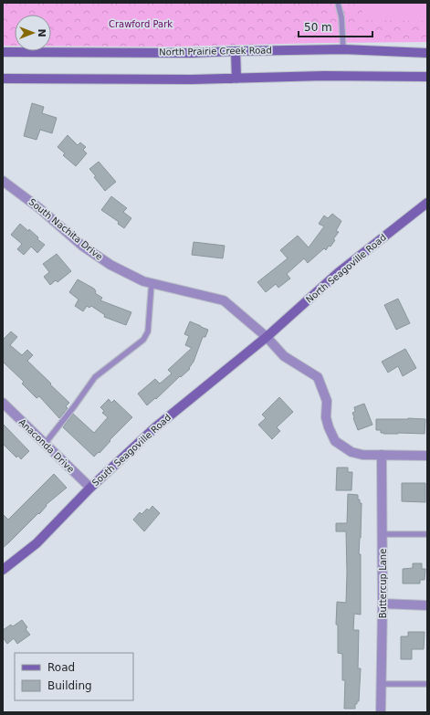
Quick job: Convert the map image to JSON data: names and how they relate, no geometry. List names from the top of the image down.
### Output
{
  "streets": {
    "main road": ["North Prairie Creek Road", "North Seagoville Road", "South Seagoville Road"],
    "street": ["South Nachita Drive", "Anaconda Drive", "Buttercup Lane"]
  },
  "crossings": [
    ["South Nachita Drive", "North Seagoville Road"],
    ["South Nachita Drive", "South Seagoville Road"],
    ["South Nachita Drive", "Buttercup Lane"],
    ["North Seagoville Road", "South Seagoville Road"],
    ["Anaconda Drive", "South Seagoville Road"]
  ],
  "parks": ["Crawford Park"],
  "legend": ["Road", "Building"],
  "scale_bar": "50 m",
  "north": "right"
}
